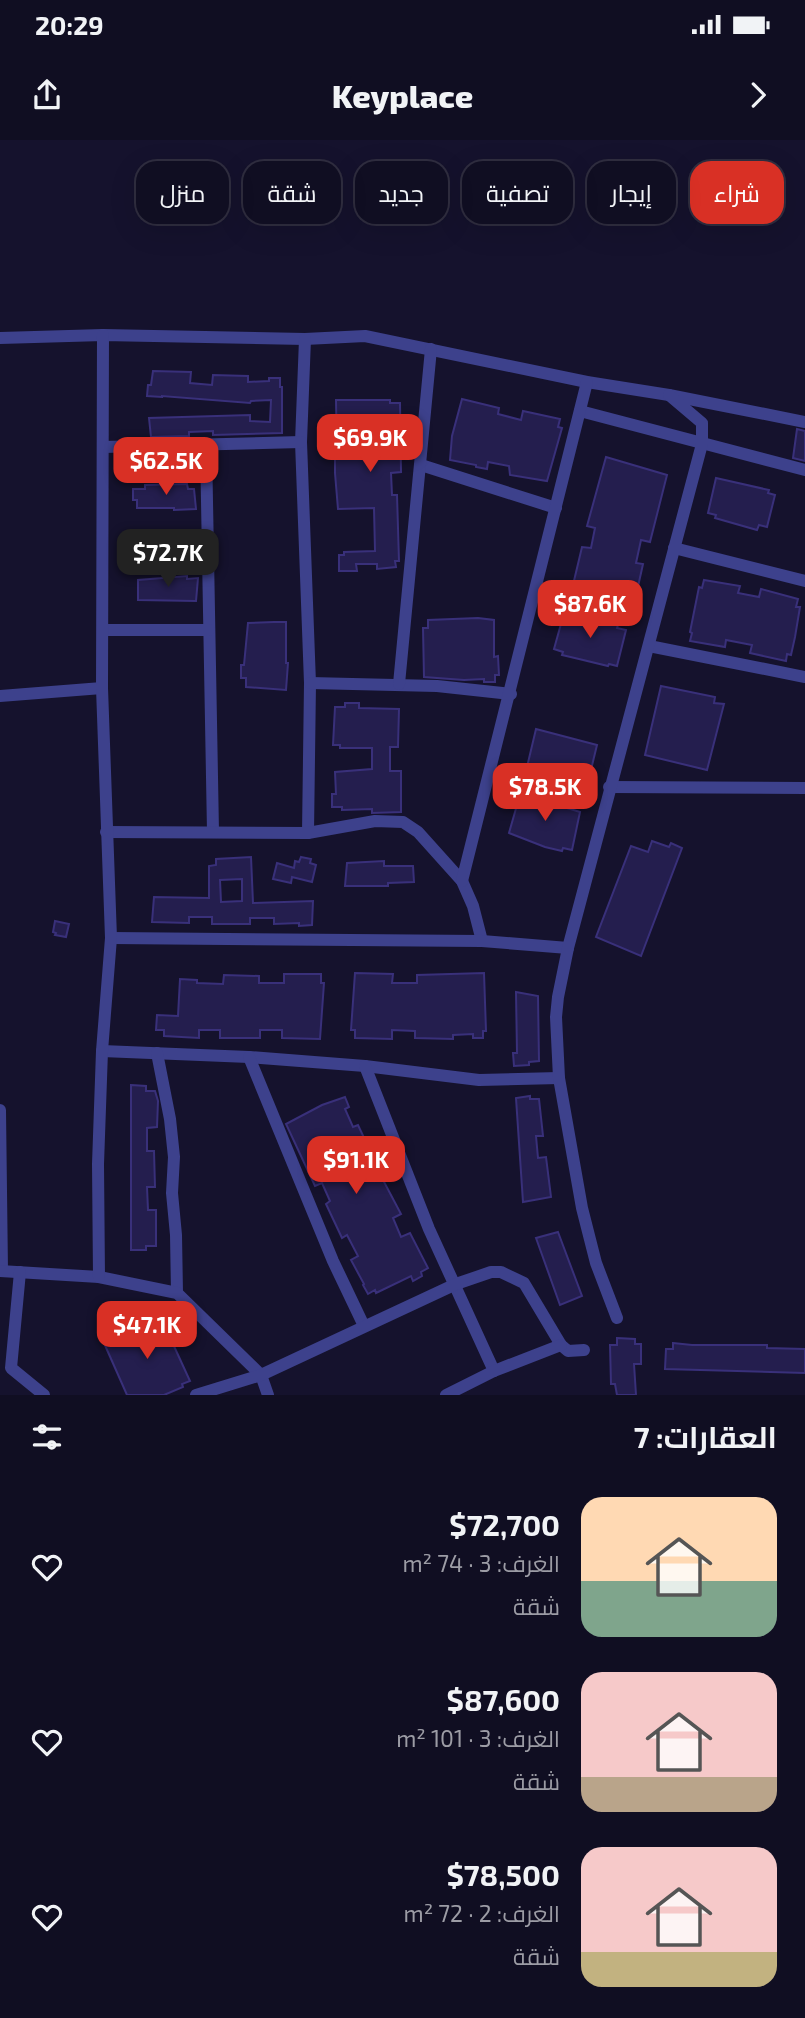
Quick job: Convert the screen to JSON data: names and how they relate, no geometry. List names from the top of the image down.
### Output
{
  "page": {
    "status": "20:29",
    "header": "Keyplace",
    "chip": [
      "شراء",
      "إيجار",
      "تصفية",
      "جديد",
      "شقة",
      "منزل"
    ],
    "price": [
      "$69.9K",
      "$62.5K",
      "$72.7K",
      "$87.6K",
      "$78.5K",
      "$91.1K",
      "$47.1K"
    ],
    "heading": "العقارات: 7",
    "list": [
      {
        "name": "$72,700",
        "note": "الغرف: 3 · 74 m² · شقة"
      },
      {
        "name": "$87,600",
        "note": "الغرف: 3 · 101 m² · شقة"
      },
      {
        "name": "$78,500",
        "note": "الغرف: 2 · 72 m² · شقة"
      }
    ]
  }
}
